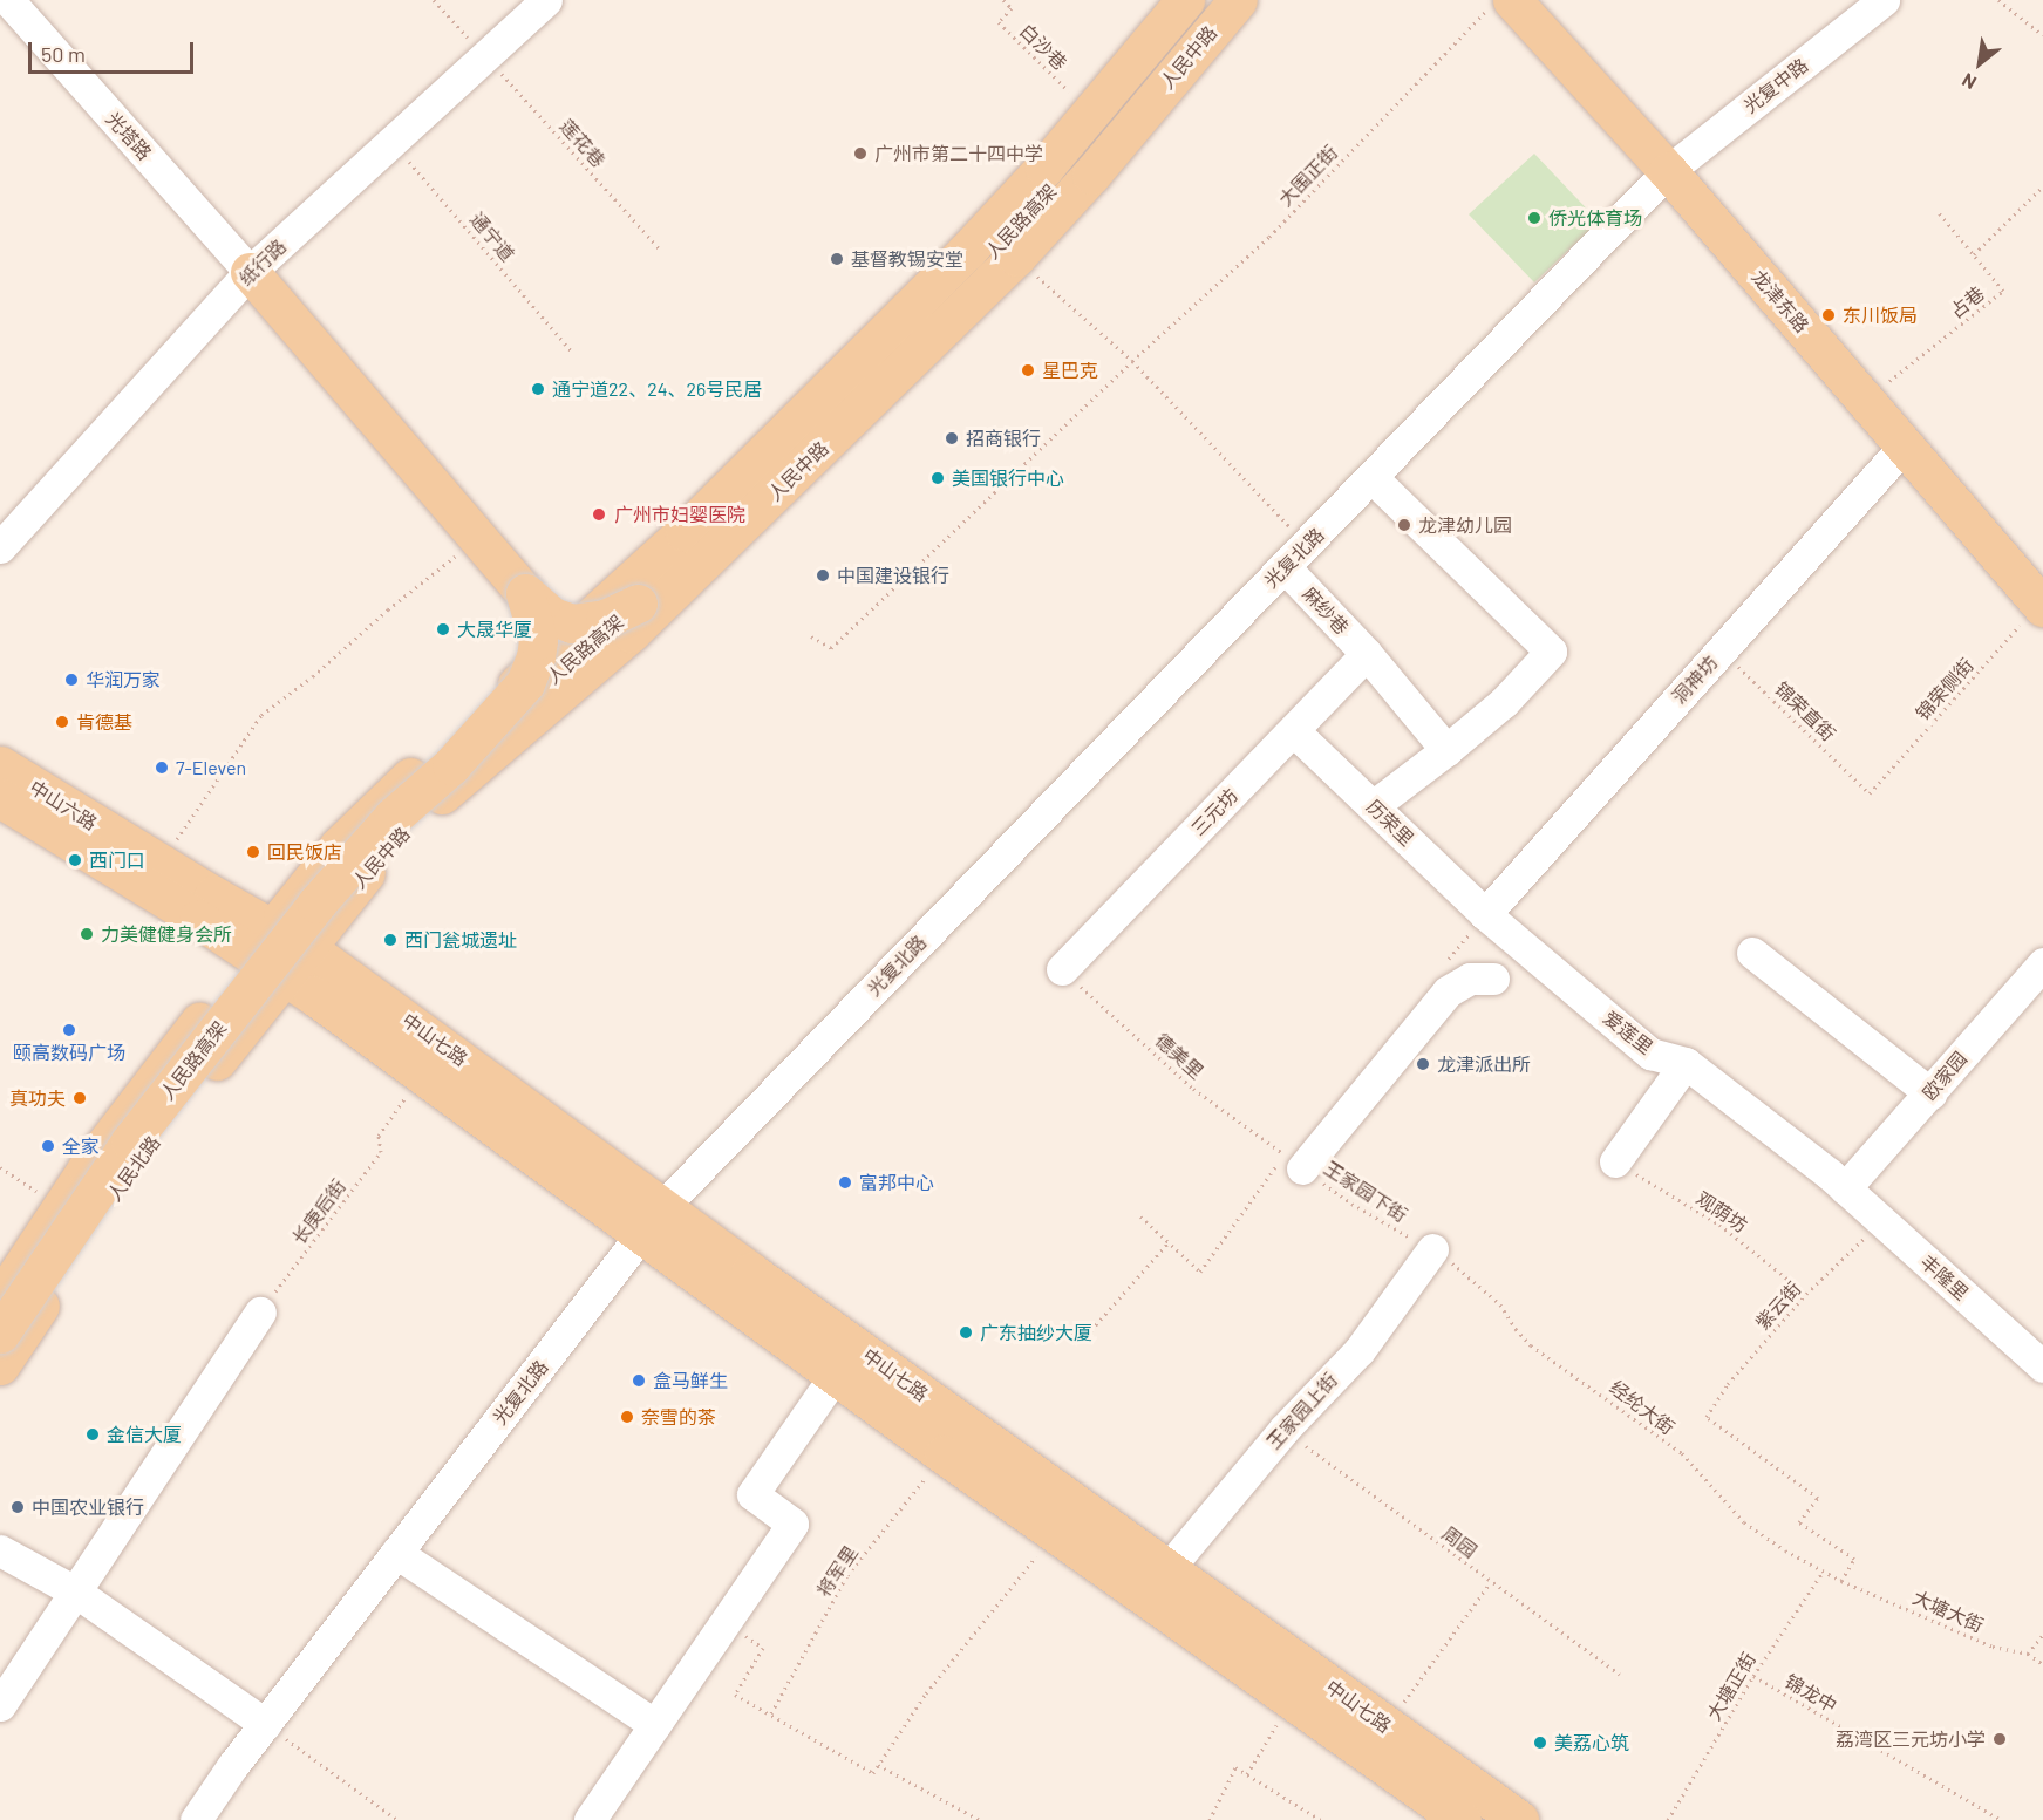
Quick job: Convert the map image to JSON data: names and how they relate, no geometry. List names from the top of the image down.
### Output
{
  "streets": {
    "main road": [
      "人民中路",
      "人民路高架",
      "龙津东路",
      "中山六路",
      "中山七路",
      "人民北路"
    ],
    "street": [
      "光复中路",
      "光塔路",
      "纸行路",
      "光复北路",
      "麻纱巷",
      "洞神坊",
      "三元坊",
      "历荣里",
      "爱莲里",
      "欧家园",
      "丰隆里",
      "王家园上街"
    ],
    "path": [
      "白沙巷",
      "莲花巷",
      "大围正街",
      "通宁道",
      "占巷",
      "锦荣侧街",
      "锦荣直街",
      "德美里",
      "王家园下街",
      "长庚后街",
      "观荫坊",
      "紫云街",
      "经纶大街",
      "周园",
      "将军里",
      "大塘大街",
      "大塘正街",
      "锦龙中"
    ]
  },
  "crossings": [
    ["白沙巷", "人民中路"],
    ["人民中路", "中山六路"],
    ["人民中路", "中山七路"],
    ["人民中路", "人民北路"],
    ["光复中路", "龙津东路"],
    ["光复中路", "光复北路"],
    ["光塔路", "纸行路"],
    ["莲花巷", "纸行路"],
    ["大围正街", "龙津东路"],
    ["通宁道", "纸行路"],
    ["龙津东路", "占巷"],
    ["龙津东路", "光复北路"],
    ["龙津东路", "洞神坊"],
    ["龙津东路", "锦荣侧街"],
    ["光复北路", "麻纱巷"],
    ["光复北路", "中山七路"],
    ["麻纱巷", "三元坊"],
    ["洞神坊", "锦荣直街"],
    ["洞神坊", "历荣里"],
    ["洞神坊", "爱莲里"],
    ["锦荣侧街", "锦荣直街"],
    ["中山六路", "中山七路"],
    ["中山六路", "人民北路"],
    ["三元坊", "历荣里"],
    ["三元坊", "德美里"],
    ["历荣里", "爱莲里"],
    ["爱莲里", "欧家园"],
    ["爱莲里", "丰隆里"],
    ["中山七路", "人民北路"],
    ["中山七路", "王家园上街"],
    ["中山七路", "将军里"],
    ["德美里", "王家园下街"],
    ["欧家园", "丰隆里"],
    ["王家园下街", "经纶大街"],
    ["王家园下街", "王家园上街"],
    ["观荫坊", "紫云街"],
    ["丰隆里", "紫云街"],
    ["紫云街", "经纶大街"],
    ["紫云街", "大塘大街"],
    ["经纶大街", "王家园上街"],
    ["经纶大街", "大塘大街"],
    ["经纶大街", "大塘正街"],
    ["王家园上街", "周园"],
    ["大塘正街", "锦龙中"]
  ],
  "places": [
    "广州市第二十四中学",
    "侨光体育场",
    "基督教锡安堂",
    "东川饭局",
    "星巴克",
    "通宁道22、24、26号民居",
    "招商银行",
    "美国银行中心",
    "广州市妇婴医院",
    "龙津幼儿园",
    "中国建设银行",
    "大晟华厦",
    "华润万家",
    "肯德基",
    "7-Eleven",
    "回民饭店",
    "西门口",
    "力美健健身会所",
    "西门瓮城遗址",
    "颐高数码广场",
    "龙津派出所",
    "真功夫",
    "全家",
    "富邦中心",
    "广东抽纱大厦",
    "盒马鲜生",
    "奈雪的茶",
    "金信大厦",
    "中国农业银行",
    "荔湾区三元坊小学",
    "美荔心筑"
  ],
  "scale_bar": "50 m",
  "north": "bottom left"
}
